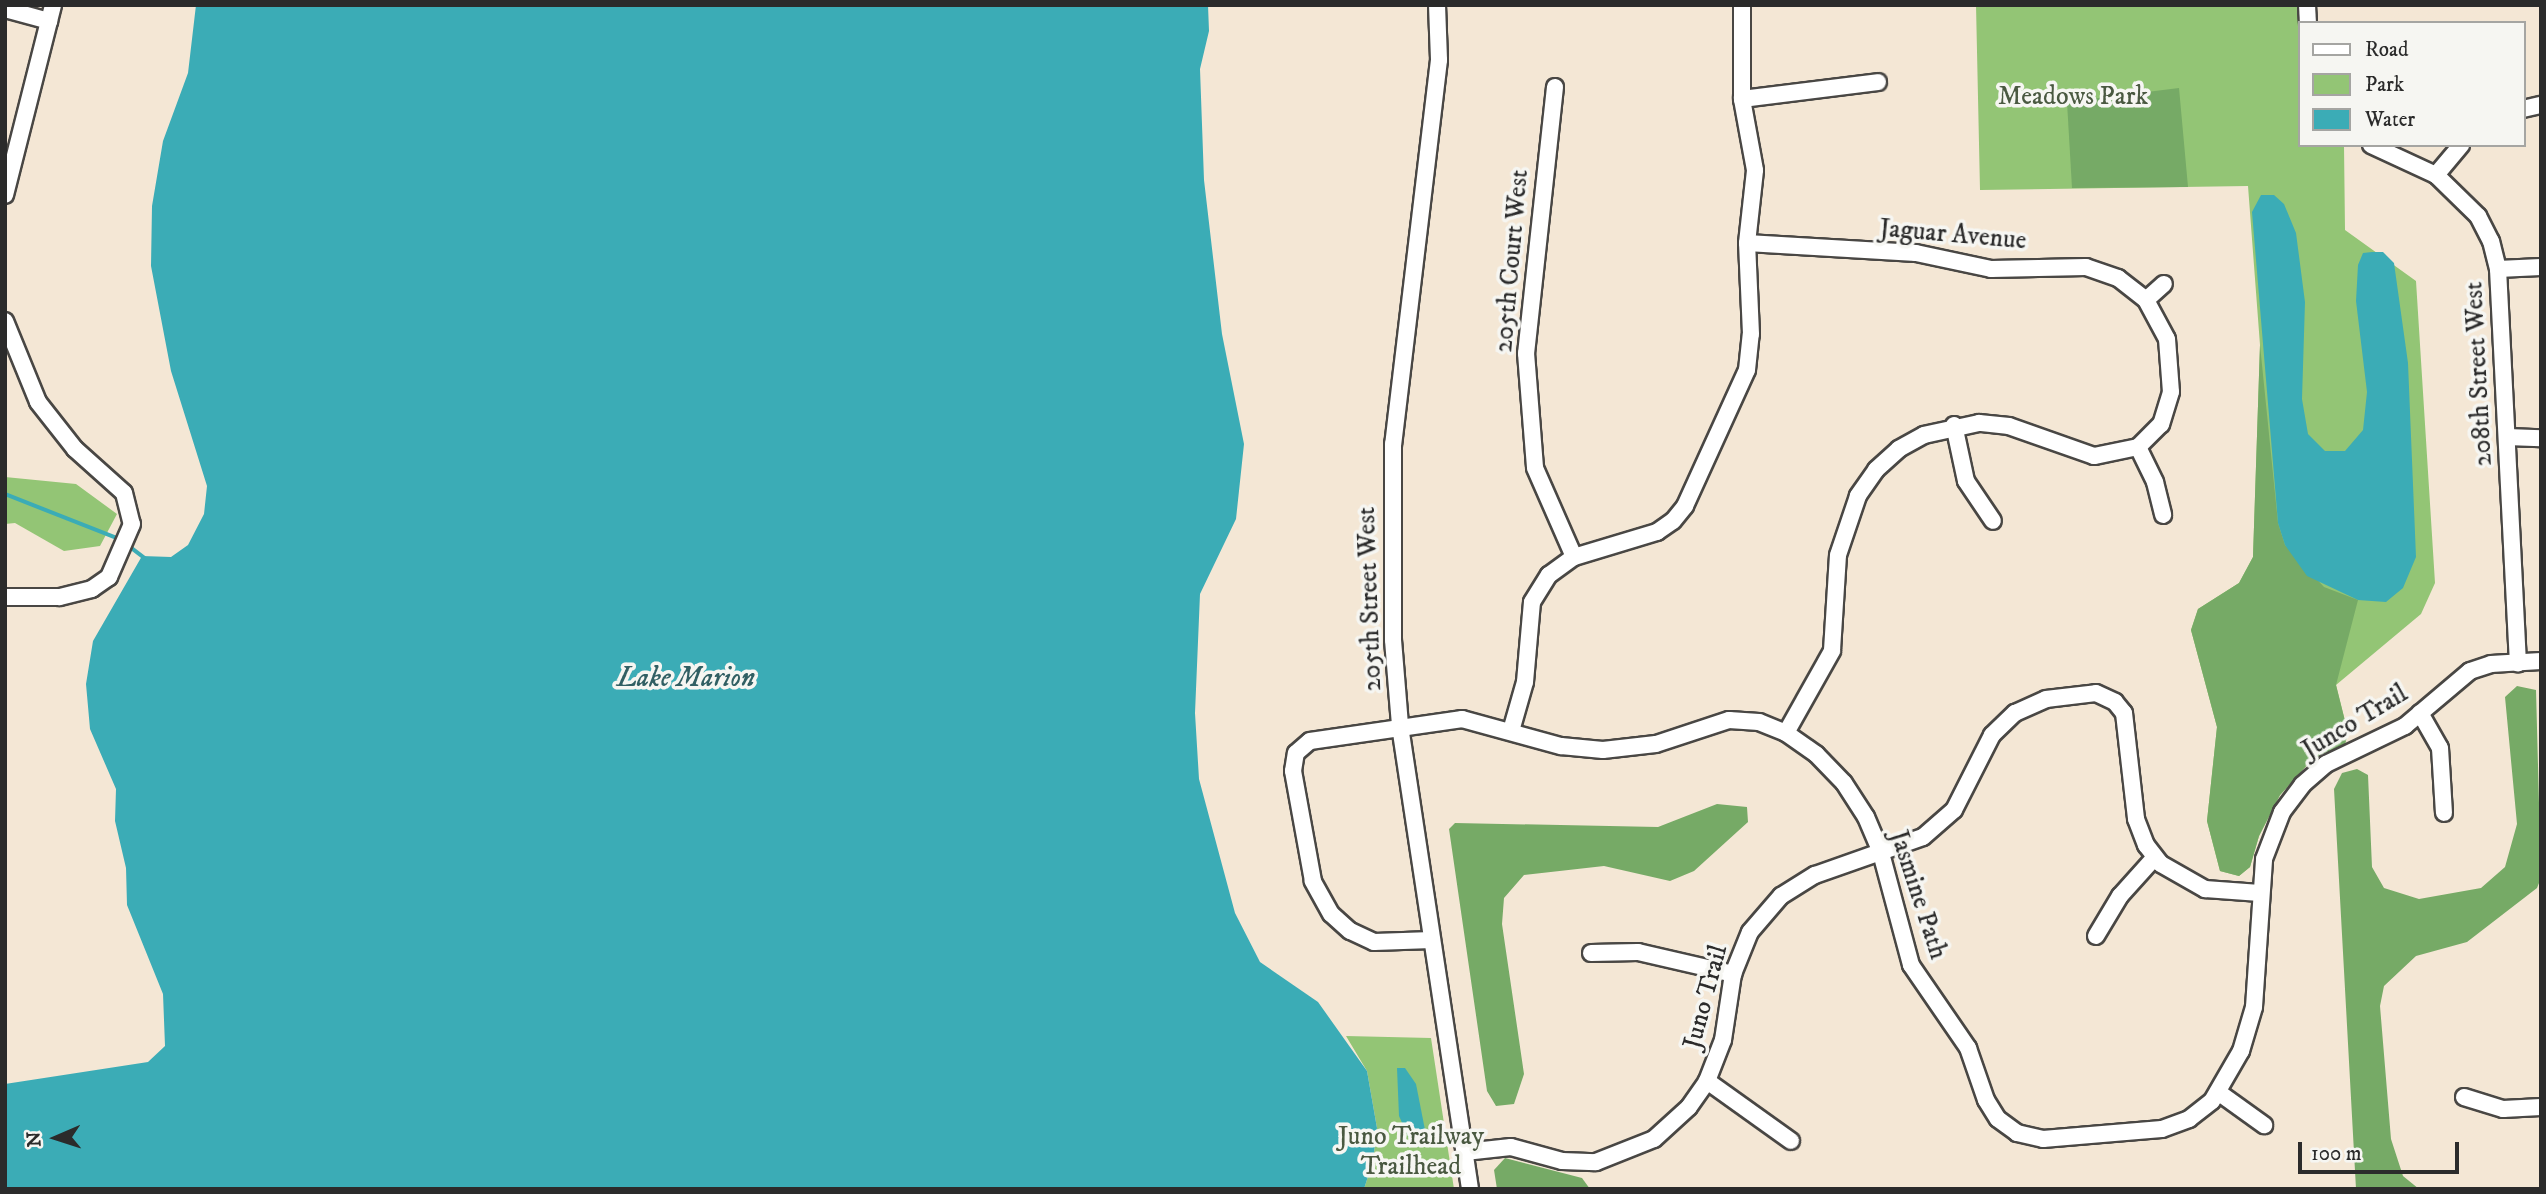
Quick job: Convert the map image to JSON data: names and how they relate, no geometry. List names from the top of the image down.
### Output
{
  "streets": {
    "street": [
      "Jaguar Avenue",
      "205th Court West",
      "208th Street West",
      "205th Street West",
      "Junco Trail",
      "Jasmine Path",
      "Juno Trail"
    ]
  },
  "crossings": [
    ["208th Street West", "Junco Trail"],
    ["205th Street West", "Jasmine Path"],
    ["205th Street West", "Juno Trail"],
    ["Junco Trail", "Jasmine Path"],
    ["Jasmine Path", "Juno Trail"]
  ],
  "water": ["Lake Marion"],
  "parks": ["Meadows Park", "Juno Trailway Trailhead"],
  "legend": ["Road", "Park", "Water"],
  "scale_bar": "100 m",
  "north": "left"
}
